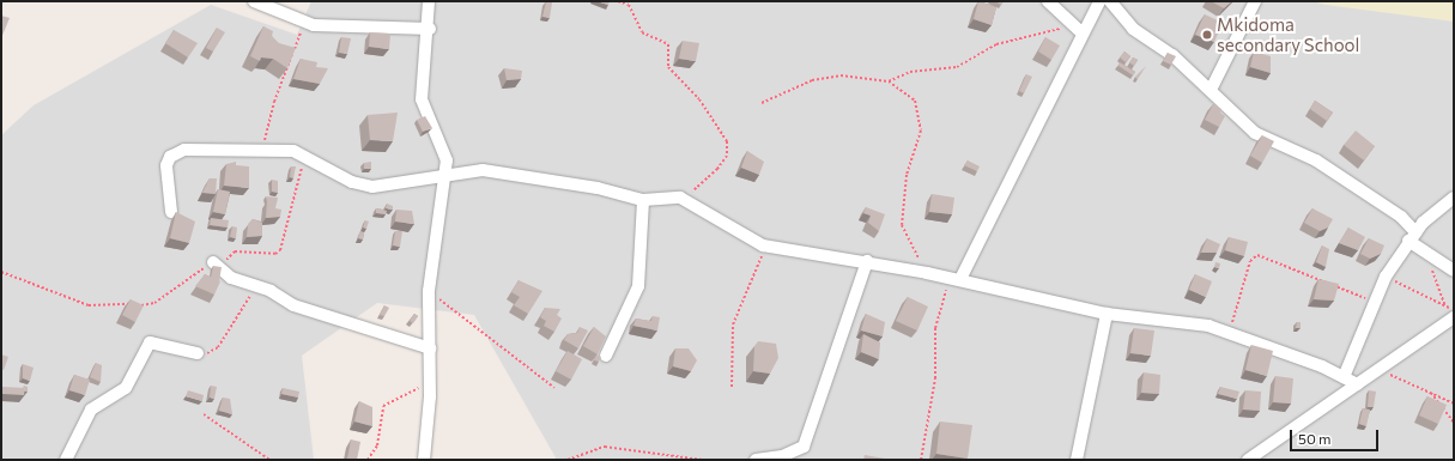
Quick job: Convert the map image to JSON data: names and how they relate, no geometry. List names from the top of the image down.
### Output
{
  "places": ["Mkidoma secondary School"],
  "scale_bar": "50 m"
}
